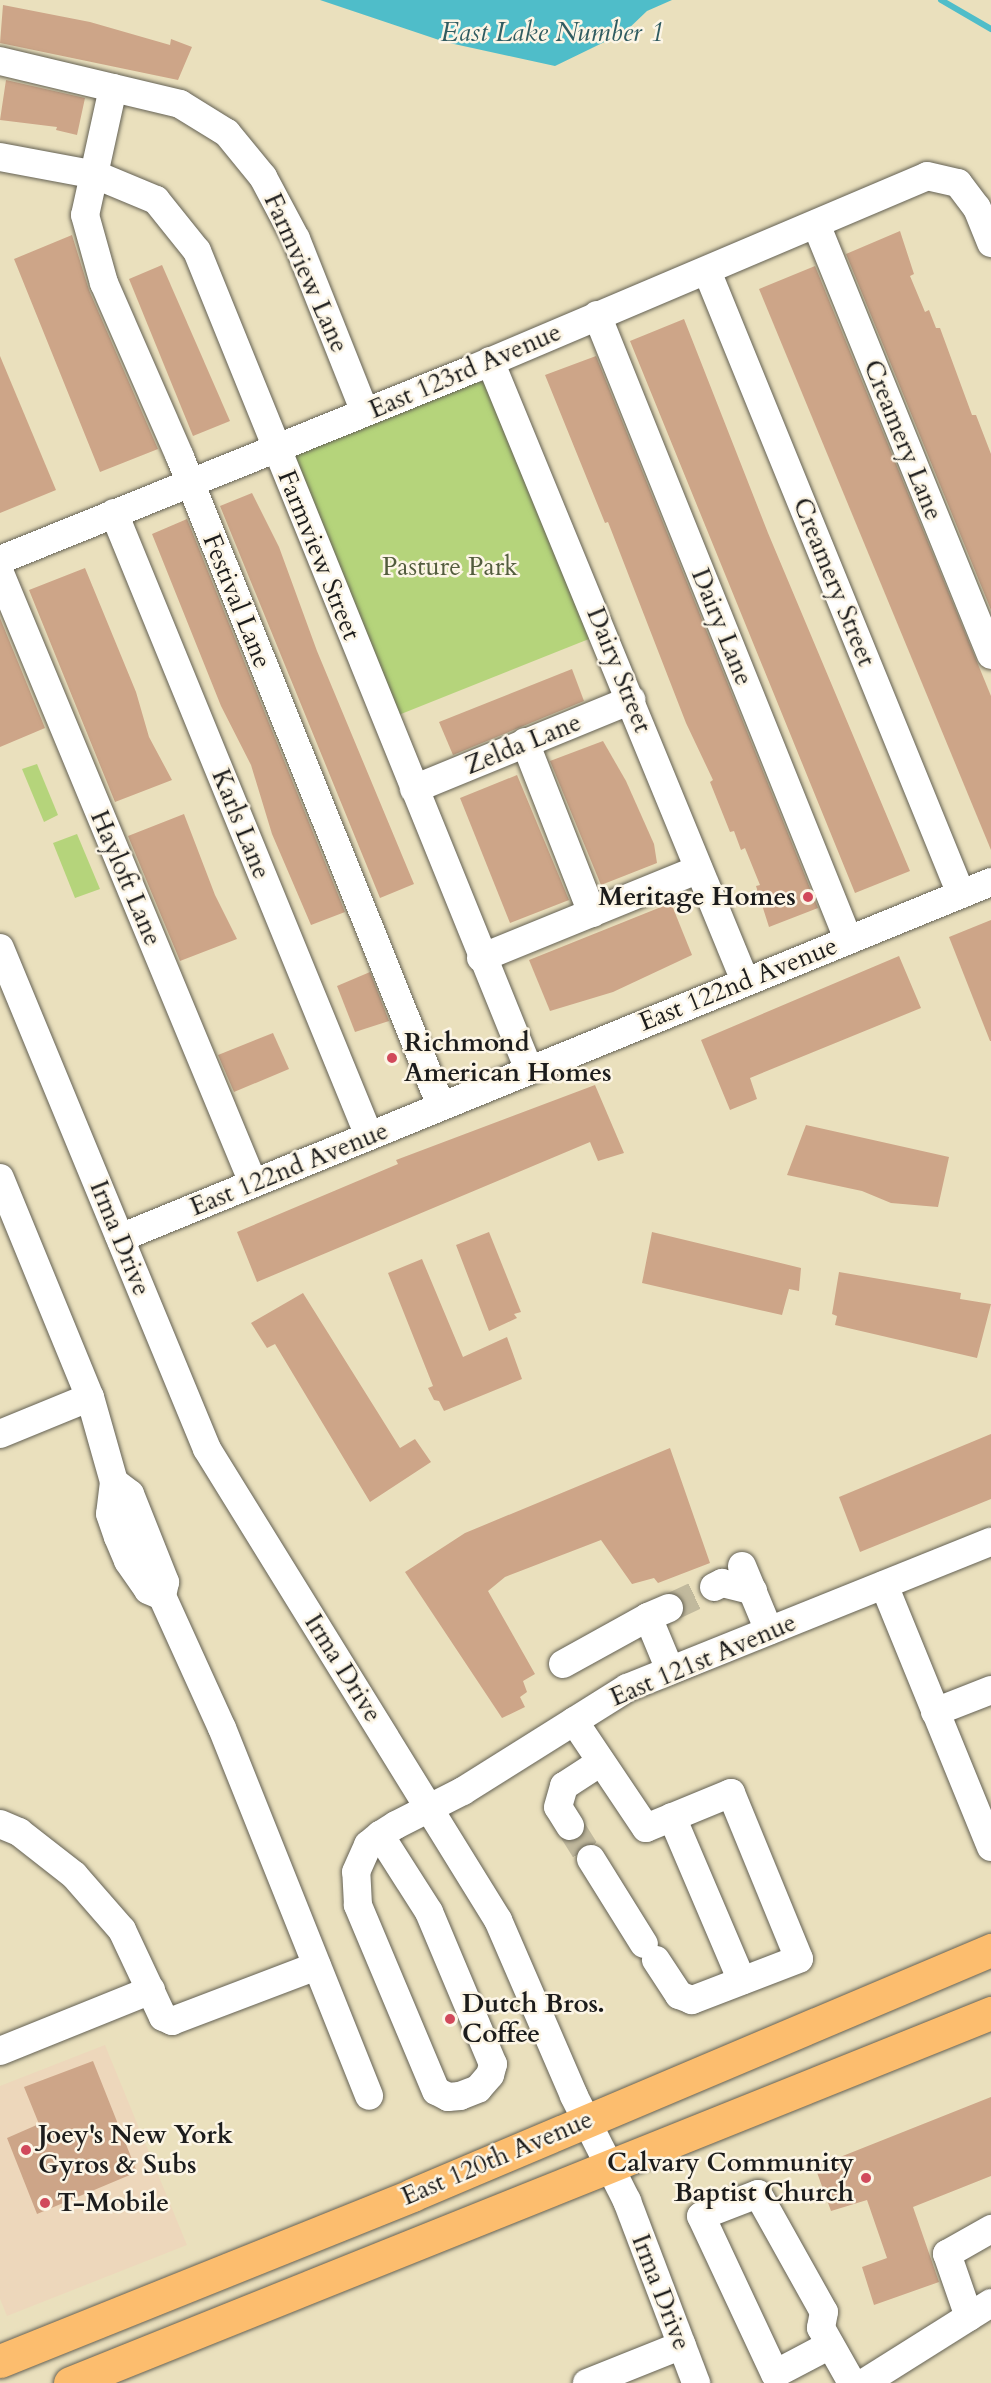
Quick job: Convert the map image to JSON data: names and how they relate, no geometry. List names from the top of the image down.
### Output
{
  "streets": {
    "main road": ["East 120th Avenue"],
    "street": [
      "Farmview Lane",
      "East 123rd Avenue",
      "Creamery Lane",
      "Farmview Street",
      "Creamery Street",
      "Festival Lane",
      "Dairy Lane",
      "Dairy Street",
      "Zelda Lane",
      "Karls Lane",
      "Hayloft Lane",
      "East 122nd Avenue",
      "Irma Drive",
      "East 121st Avenue"
    ]
  },
  "crossings": [
    ["Farmview Lane", "East 123rd Avenue"],
    ["Farmview Lane", "Festival Lane"],
    ["East 123rd Avenue", "Creamery Lane"],
    ["East 123rd Avenue", "Farmview Street"],
    ["East 123rd Avenue", "Creamery Street"],
    ["East 123rd Avenue", "Festival Lane"],
    ["East 123rd Avenue", "Dairy Lane"],
    ["East 123rd Avenue", "Dairy Street"],
    ["East 123rd Avenue", "Karls Lane"],
    ["Farmview Street", "Festival Lane"],
    ["Farmview Street", "Zelda Lane"],
    ["Farmview Street", "East 122nd Avenue"],
    ["Creamery Street", "East 122nd Avenue"],
    ["Festival Lane", "East 122nd Avenue"],
    ["Dairy Lane", "East 122nd Avenue"],
    ["Dairy Street", "Zelda Lane"],
    ["Dairy Street", "East 122nd Avenue"],
    ["Karls Lane", "East 122nd Avenue"],
    ["Hayloft Lane", "East 122nd Avenue"],
    ["East 122nd Avenue", "Irma Drive"],
    ["Irma Drive", "East 121st Avenue"],
    ["Irma Drive", "East 120th Avenue"]
  ],
  "water": ["East Lake Number 1"],
  "parks": ["Pasture Park"],
  "places": [
    "Meritage Homes",
    "Richmond American Homes",
    "Dutch Bros. Coffee",
    "Joey's New York Gyros & Subs",
    "Calvary Community Baptist Church",
    "T-Mobile"
  ]
}
